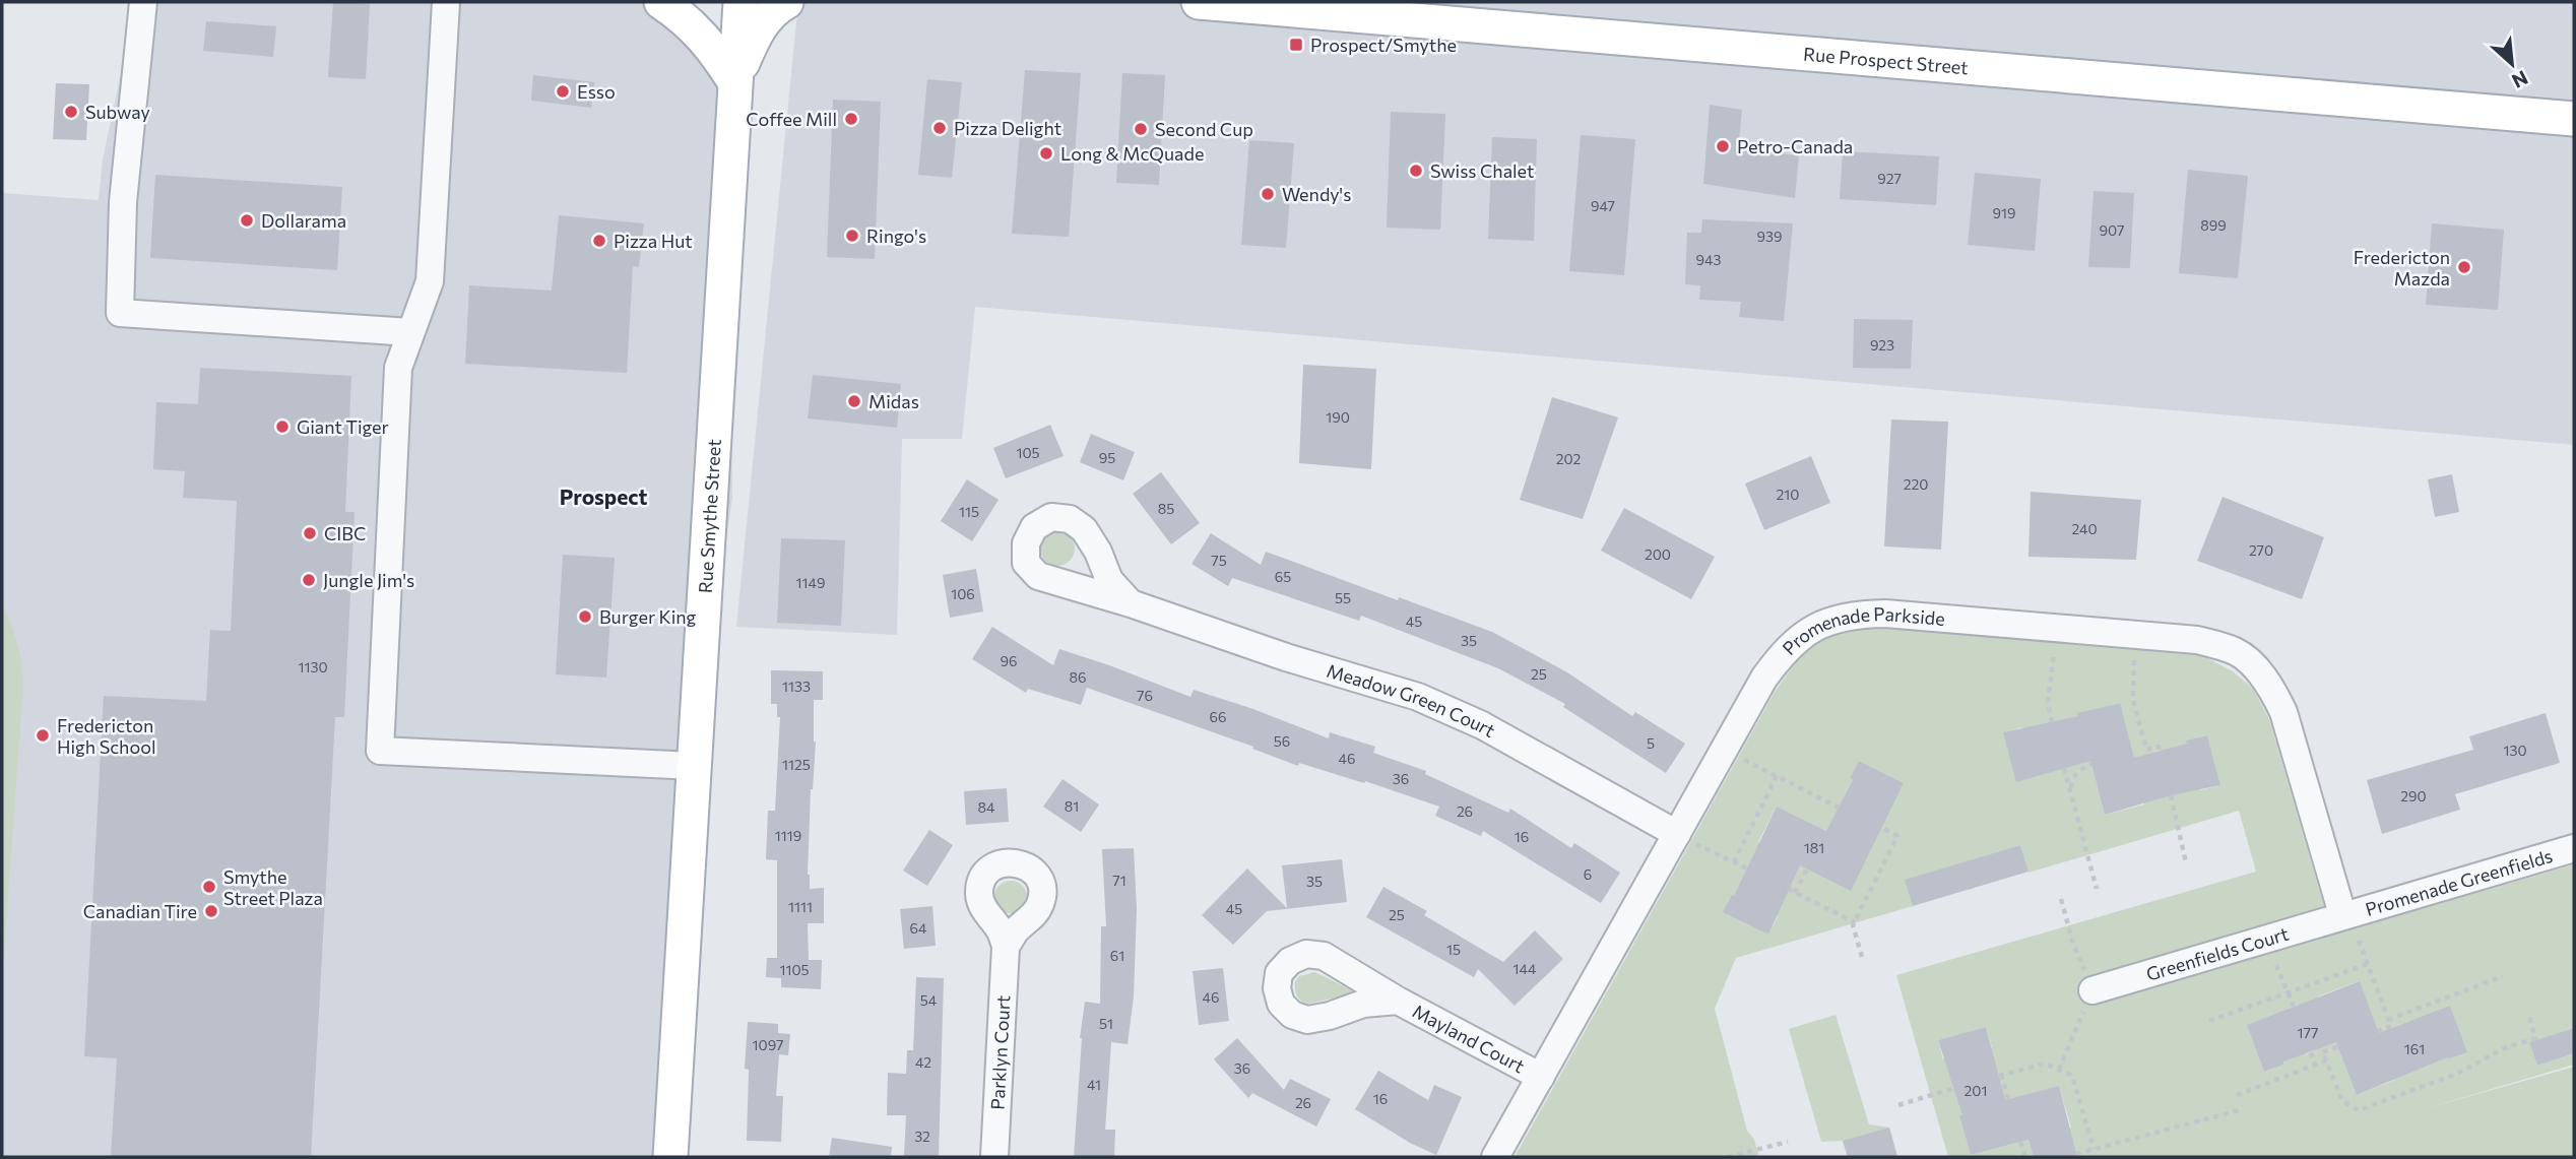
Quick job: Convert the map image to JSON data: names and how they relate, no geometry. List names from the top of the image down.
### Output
{
  "streets": {
    "main road": ["Rue Prospect Street", "Rue Smythe Street"],
    "street": [
      "Promenade Parkside",
      "Meadow Green Court",
      "Promenade Greenfields",
      "Greenfields Court",
      "Mayland Court",
      "Parklyn Court"
    ]
  },
  "crossings": [
    ["Promenade Parkside", "Meadow Green Court"],
    ["Promenade Parkside", "Promenade Greenfields"],
    ["Promenade Parkside", "Greenfields Court"],
    ["Promenade Parkside", "Mayland Court"],
    ["Promenade Greenfields", "Greenfields Court"]
  ],
  "districts": ["Prospect"],
  "places": {
    "transit": ["Prospect/Smythe"],
    "other": [
      "Esso",
      "Subway",
      "Coffee Mill",
      "Pizza Delight",
      "Second Cup",
      "Petro-Canada",
      "Long & McQuade",
      "Swiss Chalet",
      "Wendy's",
      "Dollarama",
      "Ringo's",
      "Pizza Hut",
      "Fredericton Mazda",
      "Midas",
      "Giant Tiger",
      "CIBC",
      "Jungle Jim's",
      "Burger King",
      "Fredericton High School",
      "Smythe Street Plaza",
      "Canadian Tire"
    ]
  },
  "house_numbers": [
    "927",
    "947",
    "919",
    "899",
    "907",
    "939",
    "943",
    "923",
    "190",
    "105",
    "95",
    "202",
    "220",
    "210",
    "85",
    "115",
    "240",
    "270",
    "200",
    "75",
    "65",
    "1149",
    "106",
    "55",
    "45",
    "35",
    "96",
    "1130",
    "25",
    "86",
    "1133",
    "76",
    "66",
    "56",
    "5",
    "130",
    "46",
    "1125",
    "36",
    "290",
    "81",
    "84",
    "26",
    "1119",
    "16",
    "181",
    "6",
    "71",
    "35",
    "1111",
    "45",
    "25",
    "64",
    "15",
    "61",
    "144",
    "1105",
    "46",
    "54",
    "51",
    "177",
    "1097",
    "161",
    "42",
    "36",
    "41",
    "201",
    "16",
    "26",
    "32"
  ],
  "north": "bottom right"
}
